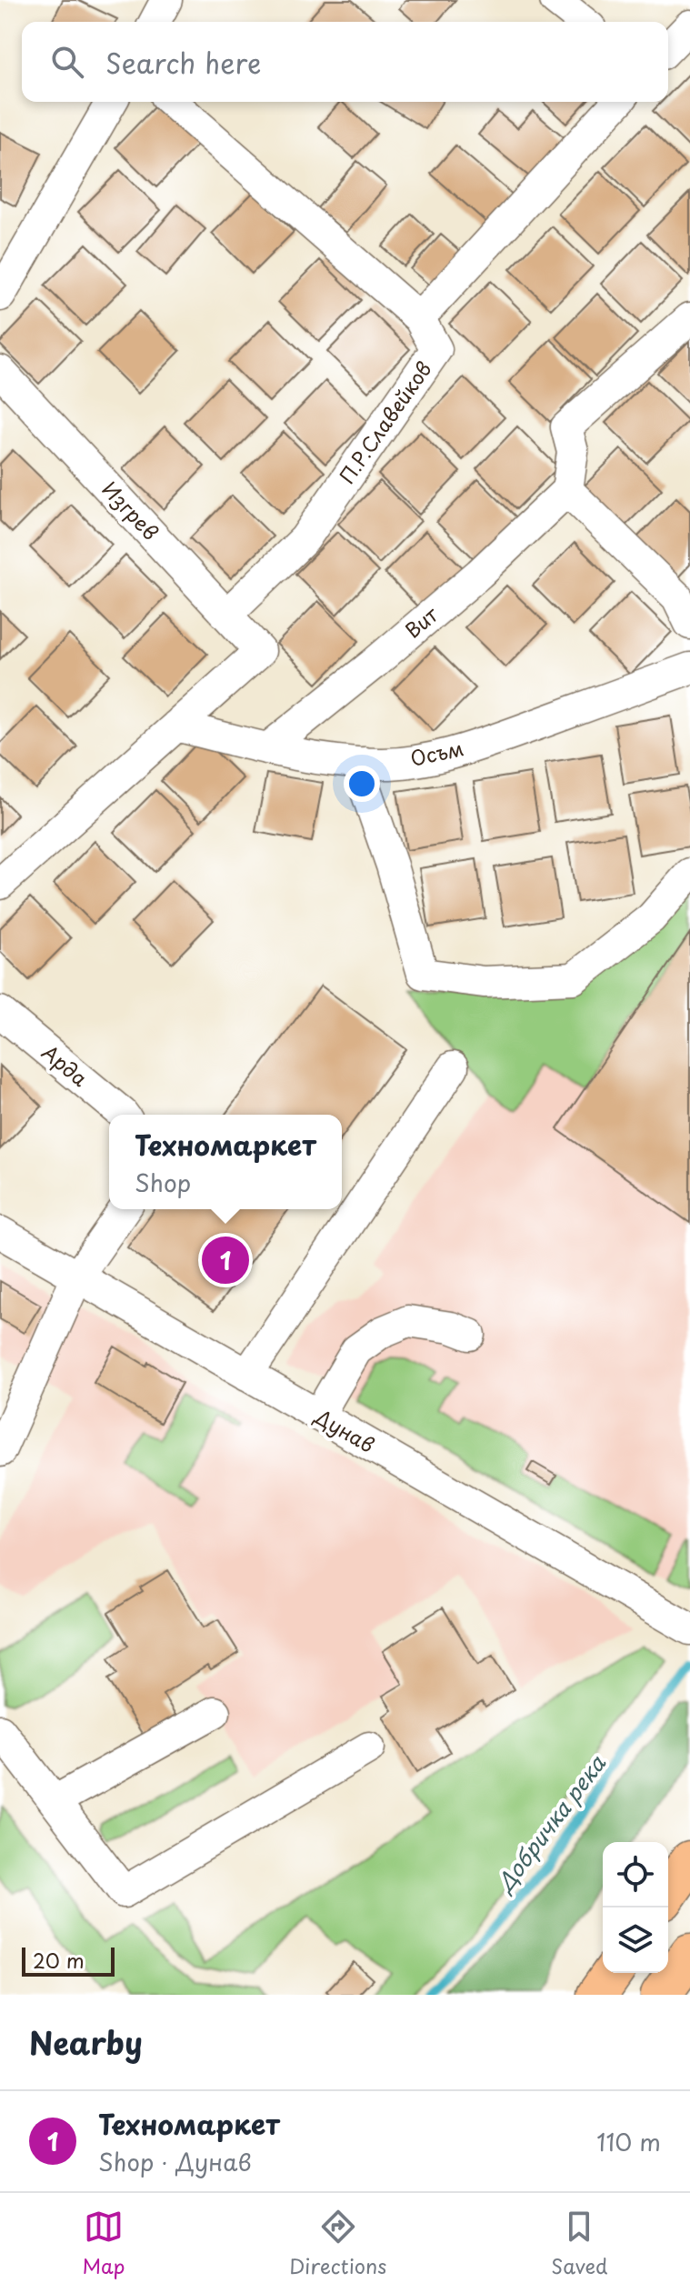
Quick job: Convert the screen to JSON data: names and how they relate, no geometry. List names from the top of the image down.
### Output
{
  "streets": {
    "street": [
      "П.Р.Славейков",
      "Изгрев",
      "Вит",
      "Осъм",
      "Арда",
      "Дунав"
    ]
  },
  "crossings": [
    ["П.Р.Славейков", "Изгрев"],
    ["Изгрев", "Осъм"],
    ["Вит", "Осъм"]
  ],
  "water": ["Добричка река"],
  "scale_bar": "20 m",
  "page": {
    "search": "Search here",
    "popup": ["Техномаркет", "Shop"],
    "pins": "1",
    "scale": "20 m",
    "heading": "Nearby",
    "list": [
      {
        "mark": "1",
        "name": "Техномаркет",
        "note": "Shop · Дунав",
        "value": "110 m"
      }
    ],
    "nav": ["Map", "Directions", "Saved"]
  }
}
